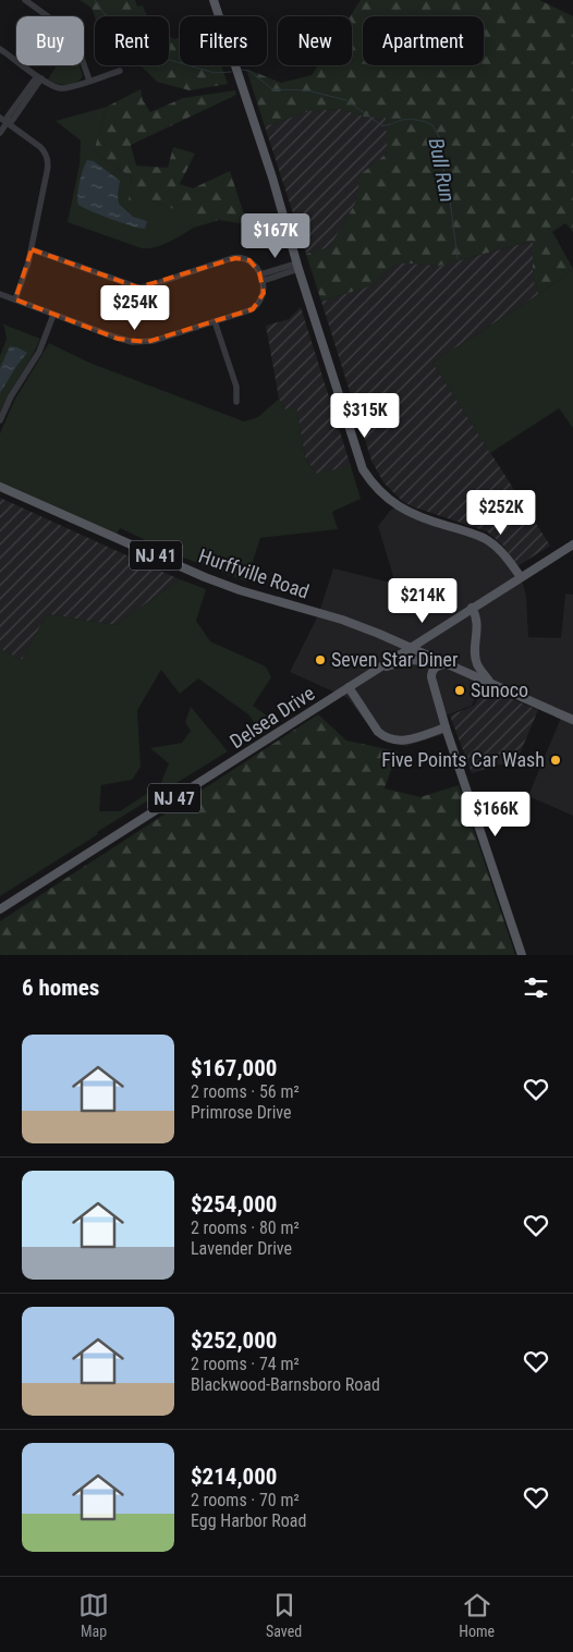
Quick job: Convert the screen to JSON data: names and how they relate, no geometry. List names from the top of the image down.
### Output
{
  "streets": {
    "main road": [
      "NJ 41",
      "Hurffville Road",
      "Delsea Drive",
      "NJ 47"
    ]
  },
  "crossings": [
    ["Hurffville Road", "Delsea Drive"],
    ["Hurffville Road", "NJ 47"],
    ["Delsea Drive", "NJ 47"]
  ],
  "water": ["Bull Run"],
  "places": ["Seven Star Diner", "Sunoco", "Five Points Car Wash"],
  "page": {
    "chip": [
      "Buy",
      "Rent",
      "Filters",
      "New",
      "Apartment"
    ],
    "price": [
      "$167K",
      "$254K",
      "$315K",
      "$252K",
      "$214K",
      "$166K"
    ],
    "heading": "6 homes",
    "list": [
      {
        "name": "$167,000",
        "note": "2 rooms · 56 m² · Primrose Drive"
      },
      {
        "name": "$254,000",
        "note": "2 rooms · 80 m² · Lavender Drive"
      },
      {
        "name": "$252,000",
        "note": "2 rooms · 74 m² · Blackwood-Barnsboro Road"
      },
      {
        "name": "$214,000",
        "note": "2 rooms · 70 m² · Egg Harbor Road"
      }
    ],
    "tabs": ["Map", "Saved", "Home"]
  }
}
